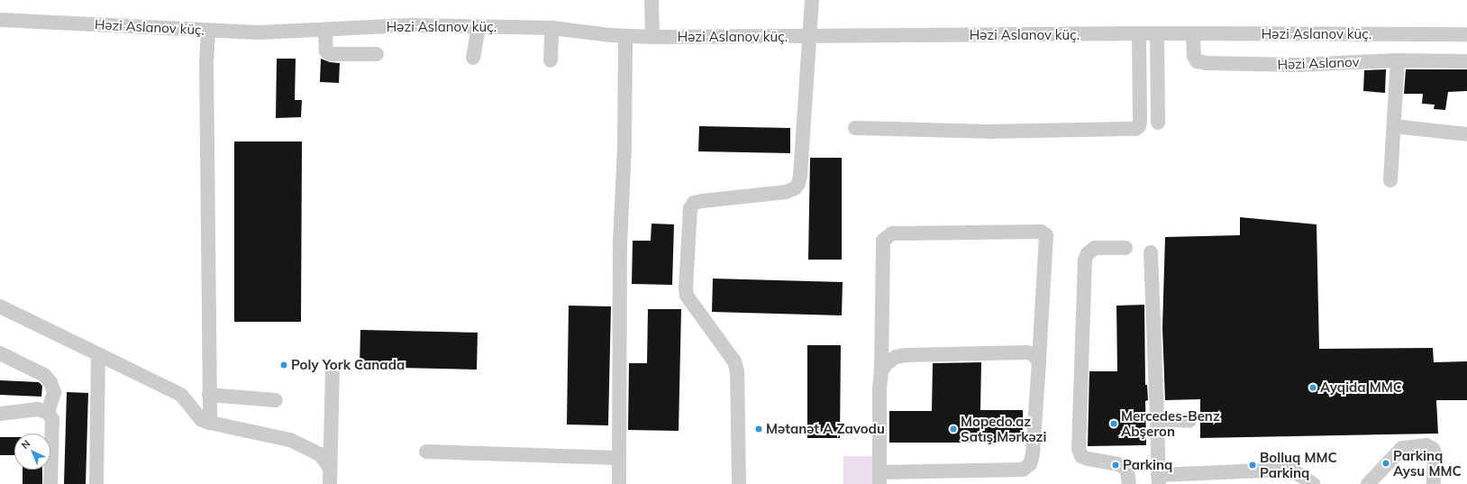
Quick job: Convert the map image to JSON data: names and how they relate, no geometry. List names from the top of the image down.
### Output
{
  "streets": {
    "street": ["Həzi Aslanov küç.", "Həzi Aslanov"]
  },
  "crossings": [
    ["Həzi Aslanov küç.", "Həzi Aslanov"]
  ],
  "places": [
    "Poly York Canada",
    "Ayqida MMC",
    "Mercedes-Benz Abşeron",
    "Mətanət A Zavodu",
    "Mopedo.az Satış Mərkəzi",
    "Parkinq Aysu MMC",
    "Parkinq",
    "Bolluq MMC Parkinq"
  ],
  "north": "top left"
}
